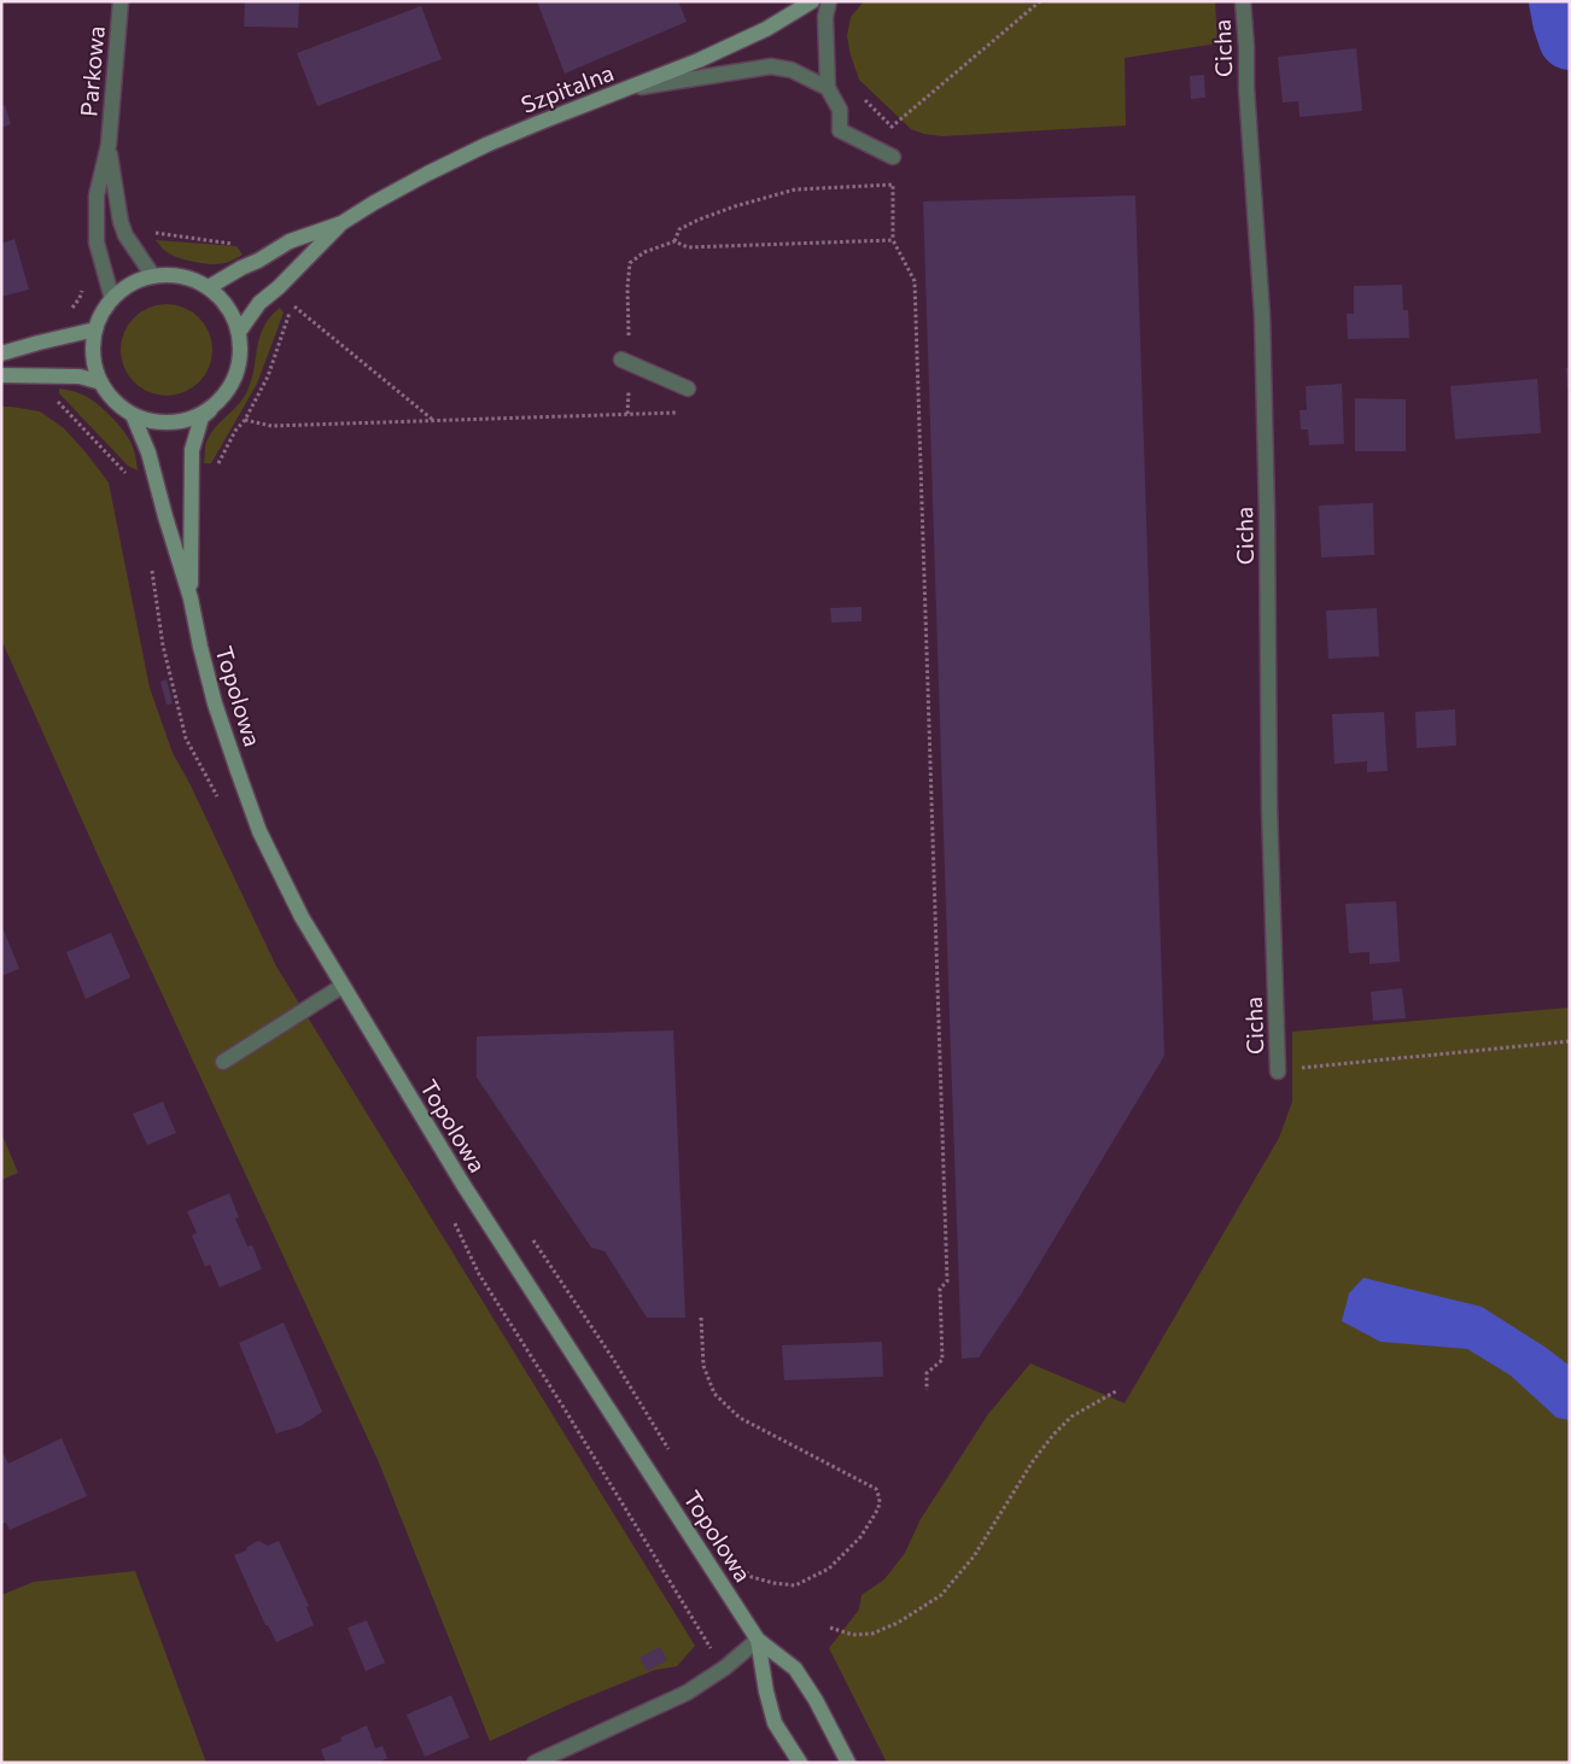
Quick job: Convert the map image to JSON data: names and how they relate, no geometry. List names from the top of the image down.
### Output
{
  "streets": {
    "main road": ["Szpitalna", "Topolowa"],
    "street": ["Cicha", "Parkowa"]
  },
  "crossings": [
    ["Parkowa", "Szpitalna"],
    ["Parkowa", "Topolowa"],
    ["Szpitalna", "Topolowa"]
  ]
}
